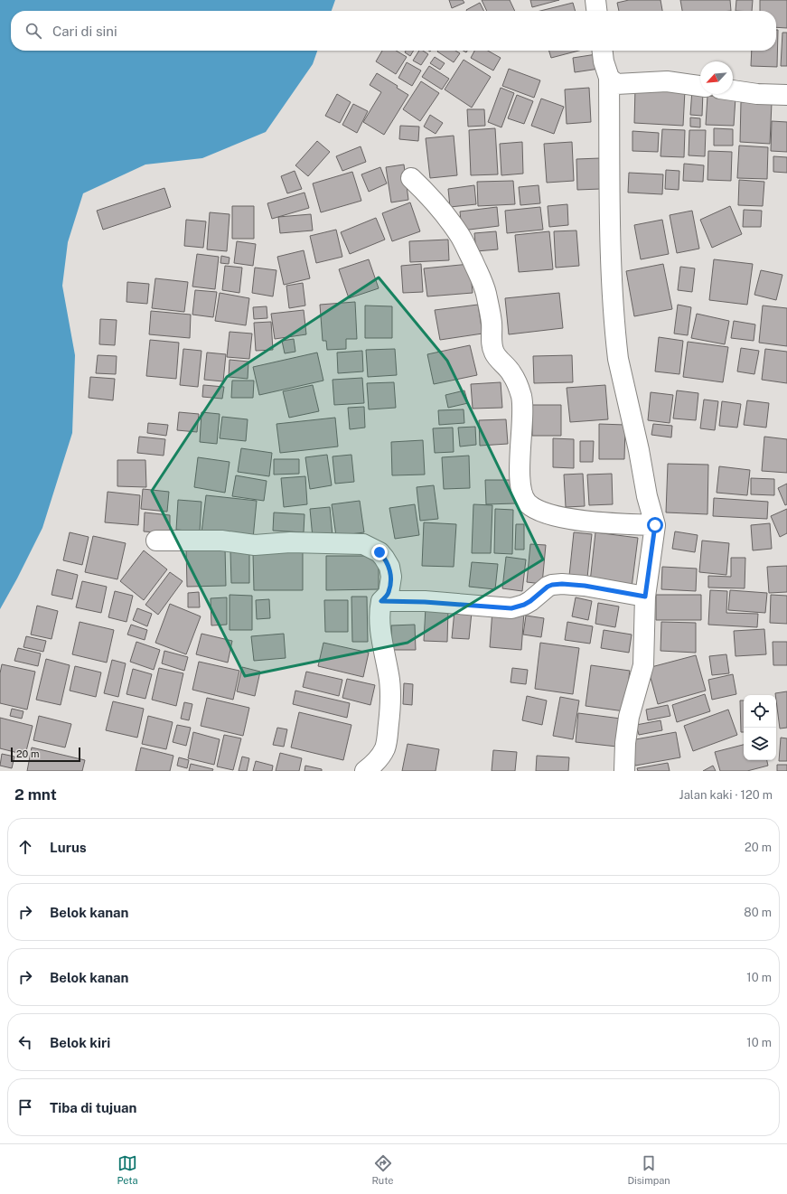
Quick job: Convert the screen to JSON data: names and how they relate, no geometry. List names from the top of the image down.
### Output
{
  "scale_bar": "20 m",
  "north": "bottom left",
  "page": {
    "search": "Cari di sini",
    "scale": "20 m",
    "heading": ["2 mnt", "Jalan kaki · 120 m"],
    "list": [
      ["Lurus", "20 m"],
      ["Belok kanan", "80 m"],
      ["Belok kanan", "10 m"],
      ["Belok kiri", "10 m"],
      "Tiba di tujuan"
    ],
    "nav": ["Peta", "Rute", "Disimpan"]
  }
}
